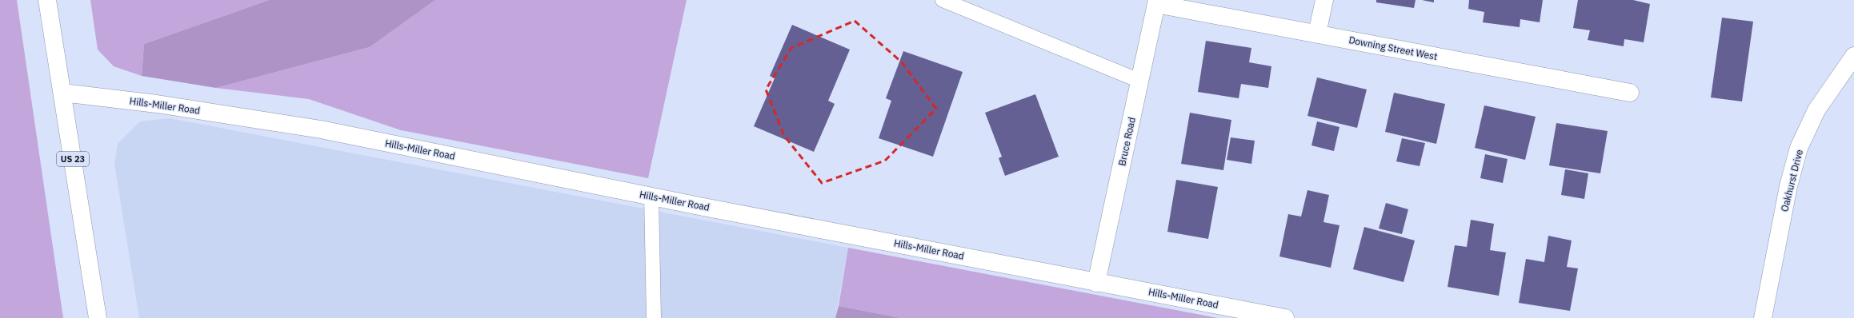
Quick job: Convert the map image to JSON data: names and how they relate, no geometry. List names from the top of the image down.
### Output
{
  "streets": {
    "main road": [
      "Downing Street West",
      "Hills-Miller Road",
      "Bruce Road",
      "US 23",
      "Oakhurst Drive"
    ]
  },
  "crossings": [
    ["Downing Street West", "Bruce Road"],
    ["Hills-Miller Road", "Bruce Road"],
    ["Hills-Miller Road", "US 23"]
  ]
}
